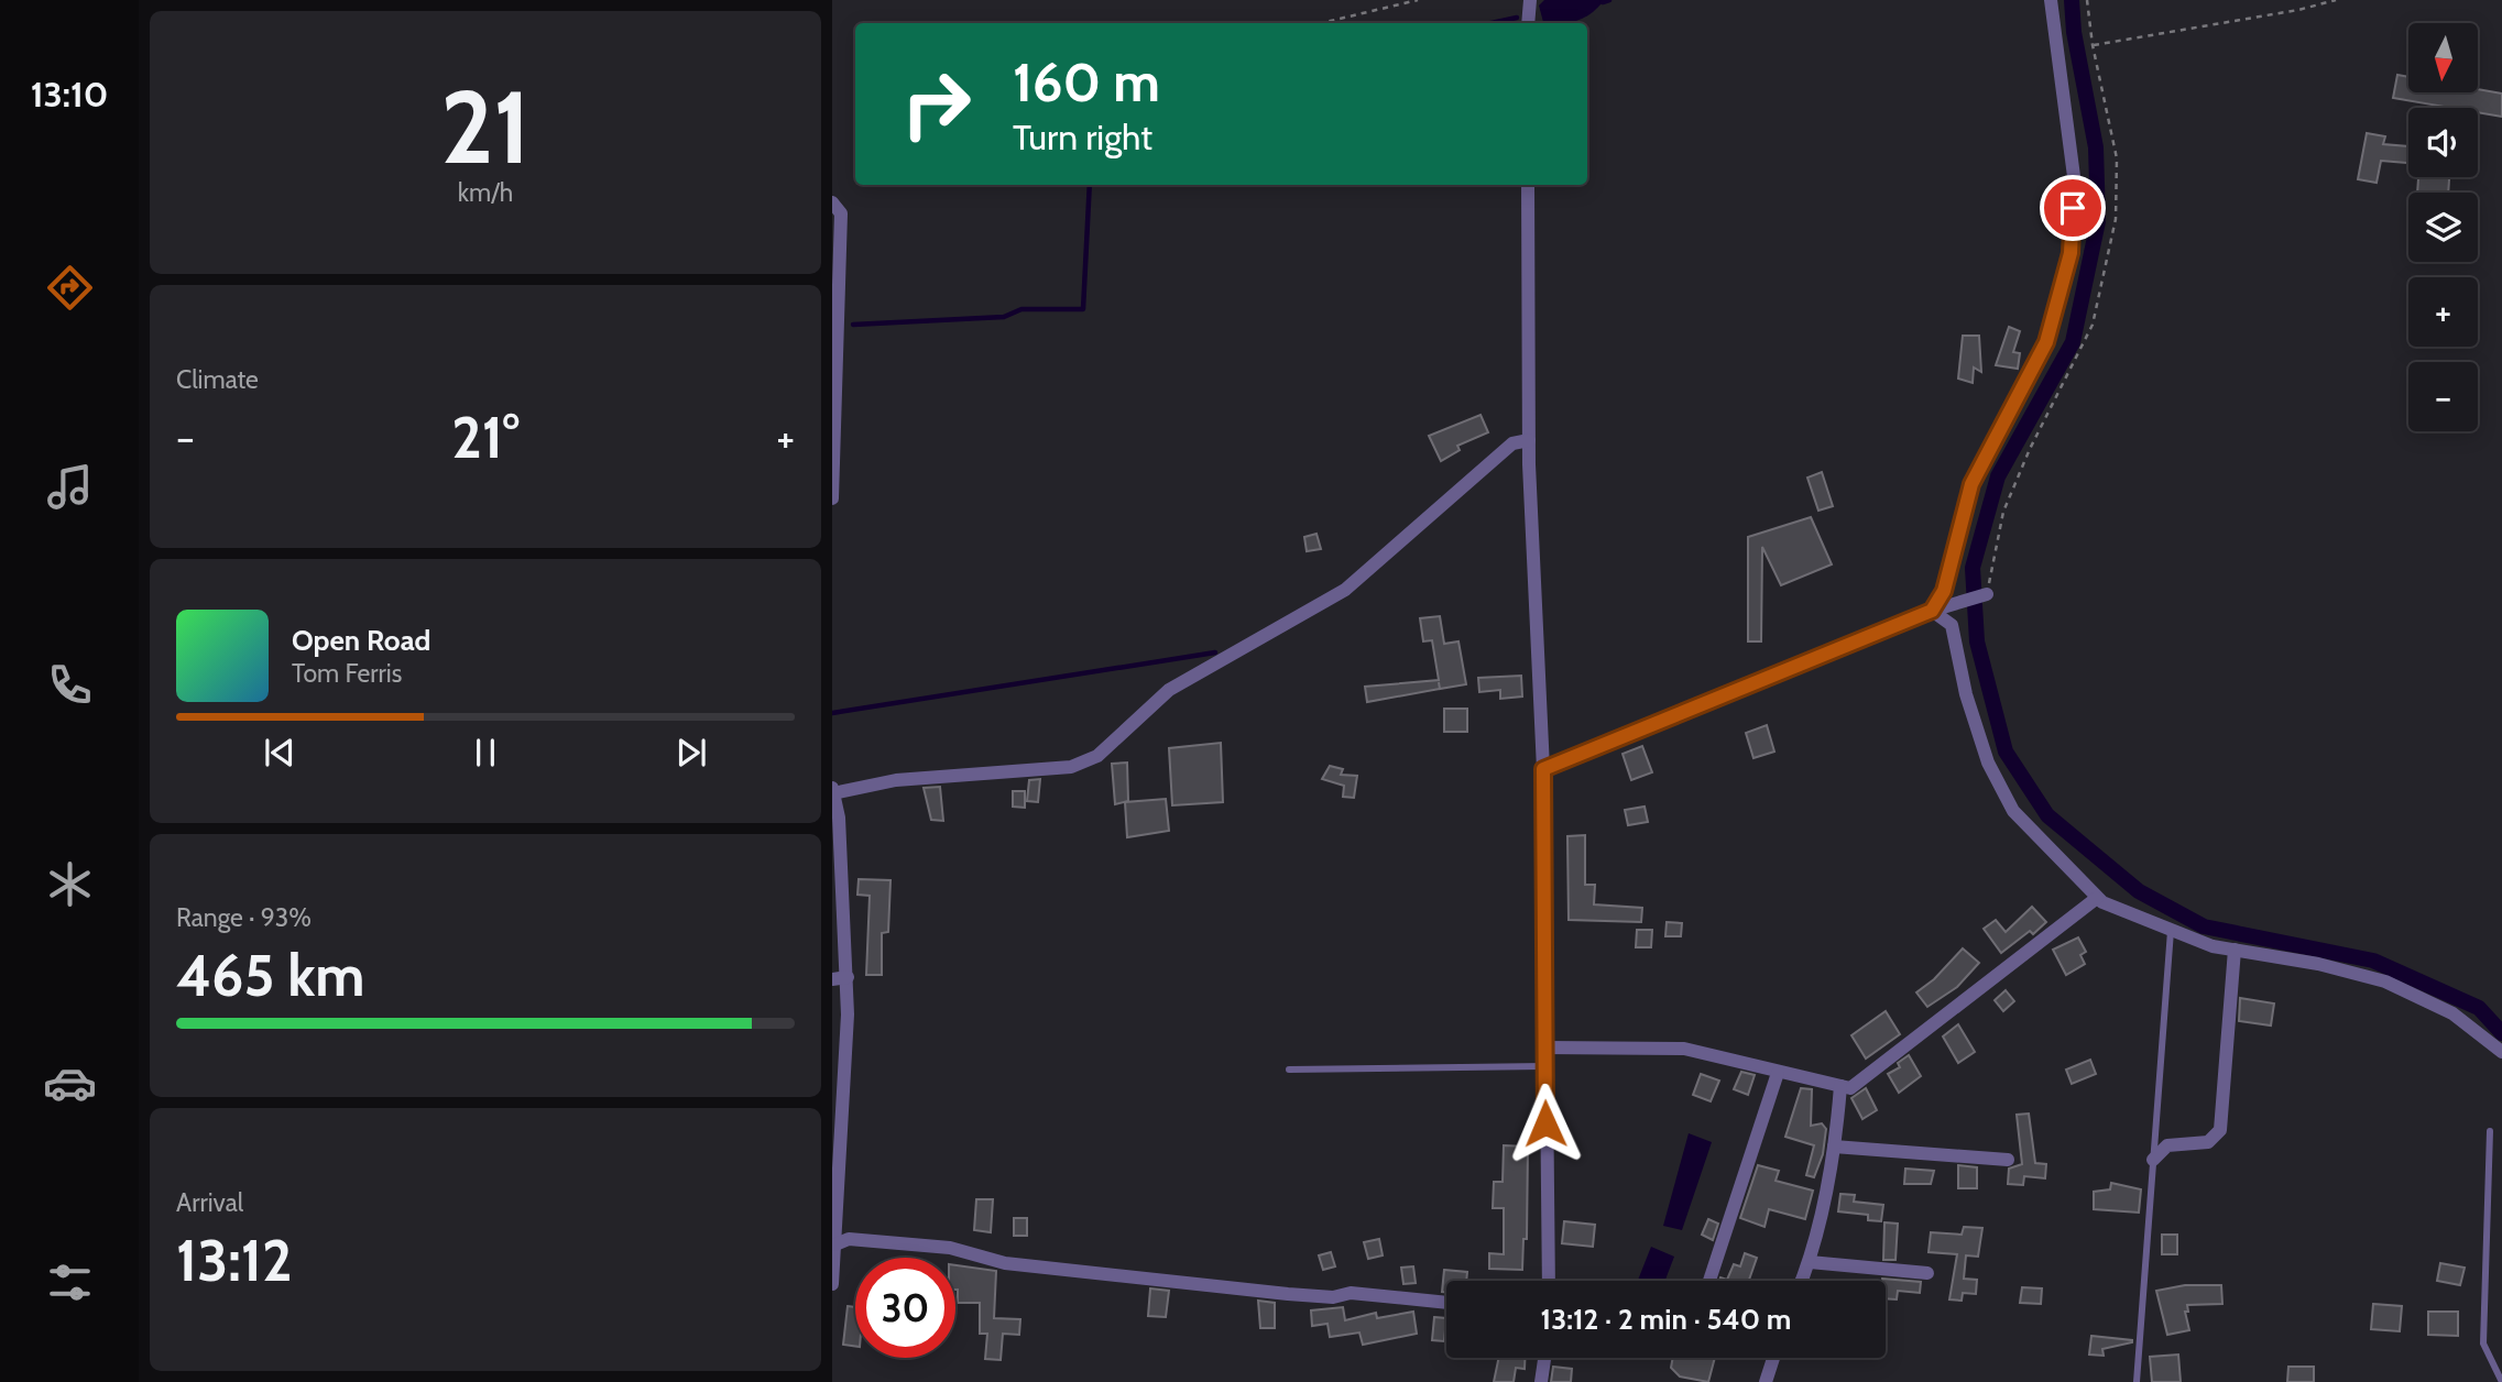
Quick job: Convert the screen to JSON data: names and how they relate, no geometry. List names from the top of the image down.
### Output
{
  "north": "bottom",
  "page": {
    "tabs": "13:10",
    "tile": [
      ["21", "km/h"],
      "Climate",
      ["Range · 93%", "465 km"],
      ["Arrival", "13:12"]
    ],
    "map_buttons": ["+", "−"],
    "turn": ["160 m", "Turn right"],
    "heat": ["−", "21°", "+"],
    "song": ["Open Road", "Tom Ferris"],
    "limit": "30",
    "trip": "13:12 · 2 min · 540 m"
  }
}
